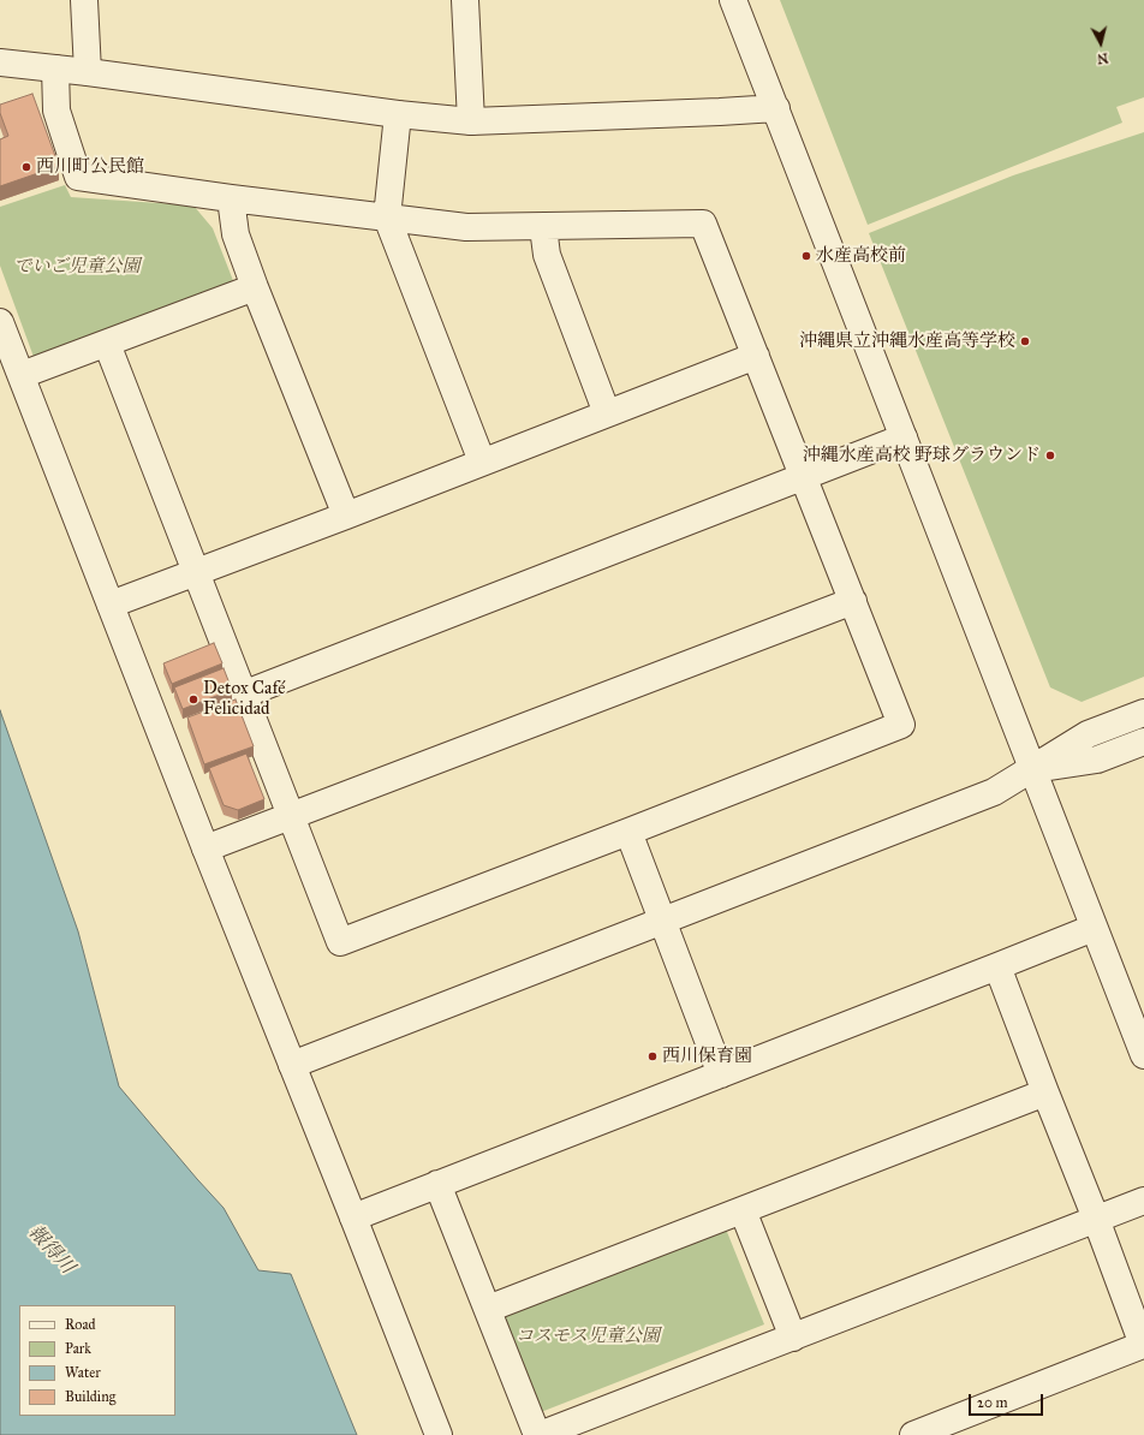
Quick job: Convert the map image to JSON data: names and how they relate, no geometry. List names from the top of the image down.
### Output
{
  "water": ["報得川"],
  "parks": ["でいご児童公園", "コスモス児童公園"],
  "places": [
    "西川町公民館",
    "水産高校前",
    "沖縄県立沖縄水産高等学校",
    "沖縄水産高校 野球グラウンド",
    "Detox Café Felicidad",
    "西川保育園"
  ],
  "legend": [
    "Road",
    "Park",
    "Water",
    "Building"
  ],
  "scale_bar": "20 m",
  "north": "bottom"
}
